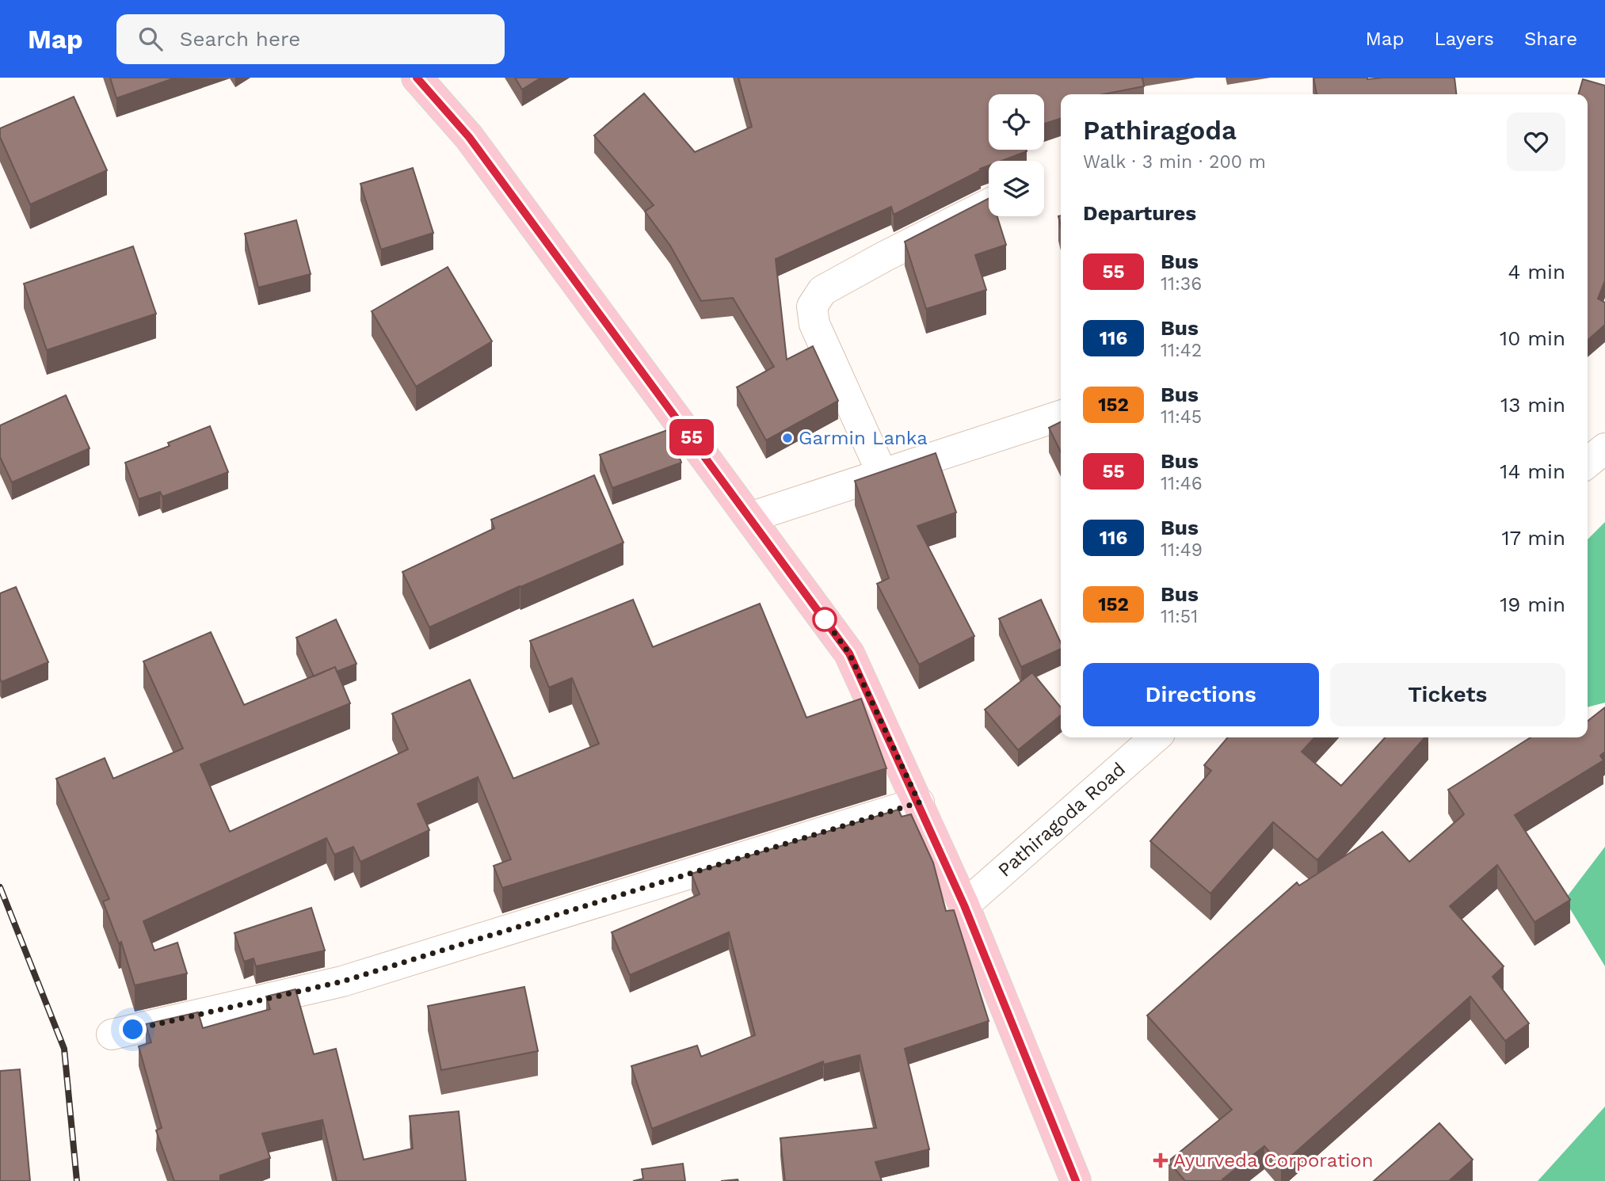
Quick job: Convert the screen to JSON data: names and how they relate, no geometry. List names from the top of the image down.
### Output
{
  "streets": {
    "street": ["Pathiragoda Road"]
  },
  "places": {
    "other": ["Garmin Lanka"],
    "health": ["Ayurveda Corporation"]
  },
  "lines": ["bus line 55"],
  "page": {
    "header": "Map",
    "search": "Search here",
    "nav": ["Map", "Layers", "Share"],
    "on_map": "55",
    "heading": [
      ["Pathiragoda", "Walk · 3 min · 200 m"],
      "Departures"
    ],
    "list": [
      {
        "mark": "55",
        "name": "Bus",
        "note": "11:36",
        "value": "4 min"
      },
      {
        "mark": "116",
        "name": "Bus",
        "note": "11:42",
        "value": "10 min"
      },
      {
        "mark": "152",
        "name": "Bus",
        "note": "11:45",
        "value": "13 min"
      },
      {
        "mark": "55",
        "name": "Bus",
        "note": "11:46",
        "value": "14 min"
      },
      {
        "mark": "116",
        "name": "Bus",
        "note": "11:49",
        "value": "17 min"
      },
      {
        "mark": "152",
        "name": "Bus",
        "note": "11:51",
        "value": "19 min"
      }
    ],
    "buttons": ["Directions", "Tickets"]
  }
}
